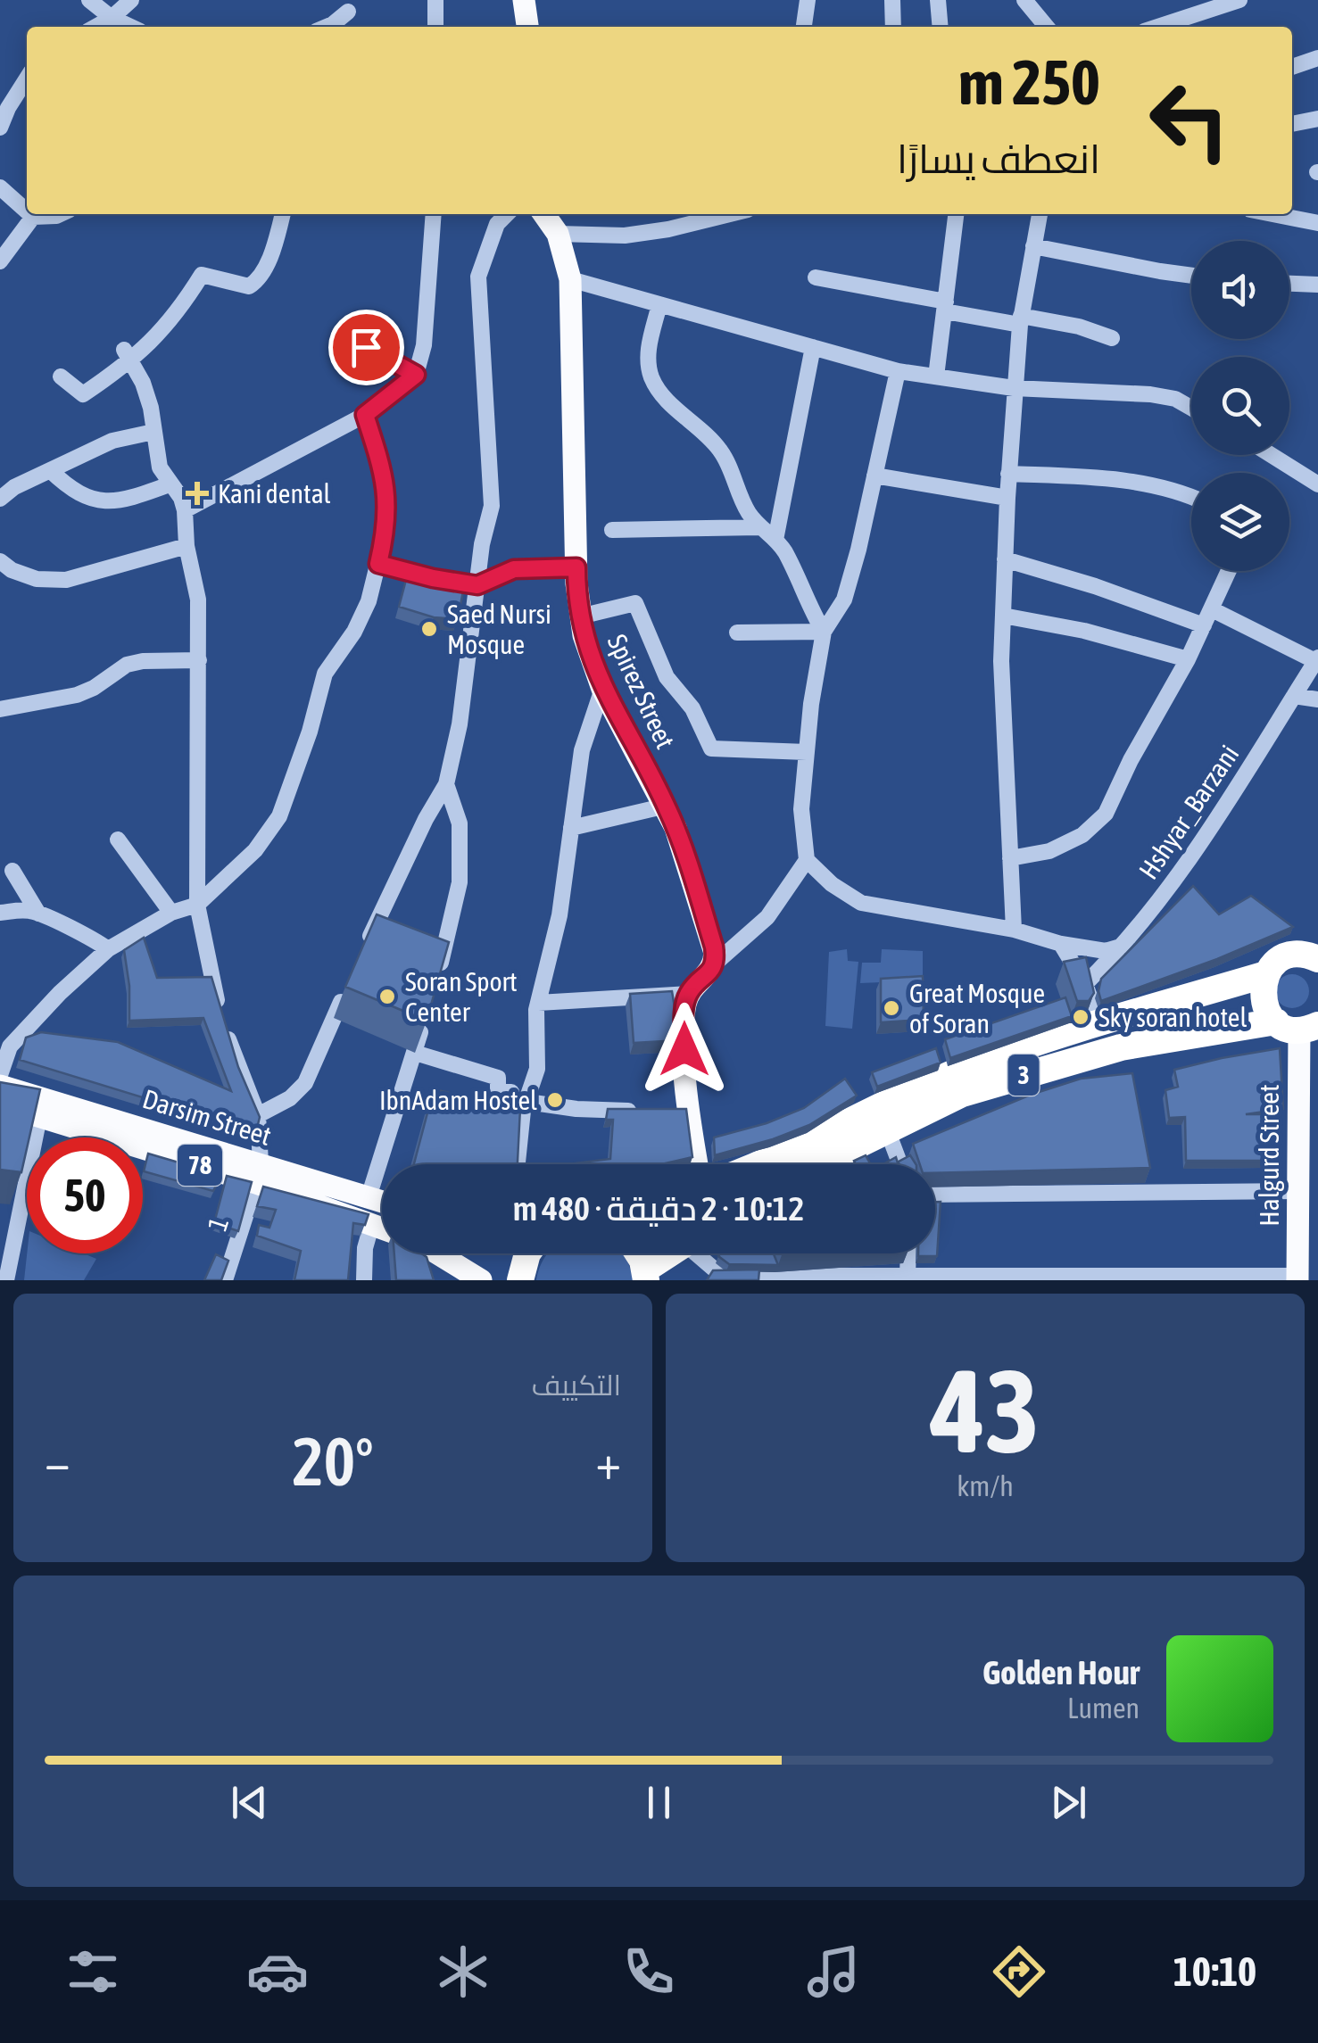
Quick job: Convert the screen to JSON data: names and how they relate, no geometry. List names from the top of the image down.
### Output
{
  "streets": {
    "highway": ["3"],
    "main road": [
      "Spirez Street",
      "Darsim Street",
      "Halgurd Street",
      "78"
    ],
    "street": ["Hshyar_Barzani", "1"]
  },
  "crossings": [
    ["3", "Halgurd Street"],
    ["Darsim Street", "78"],
    ["Darsim Street", "1"],
    ["78", "1"]
  ],
  "places": {
    "health": ["Kani dental"],
    "other": [
      "Saed Nursi Mosque",
      "Soran Sport Center",
      "Great Mosque of Soran",
      "Sky soran hotel",
      "IbnAdam Hostel"
    ]
  },
  "page": {
    "turn": ["250 m", "انعطف يسارًا"],
    "limit": "50",
    "trip": "10:12 · 2 دقيقة · 480 m",
    "tile": [
      ["43", "km/h"],
      "التكييف"
    ],
    "heat": ["−", "20°", "+"],
    "song": ["Golden Hour", "Lumen"],
    "tabs": "10:10"
  }
}
